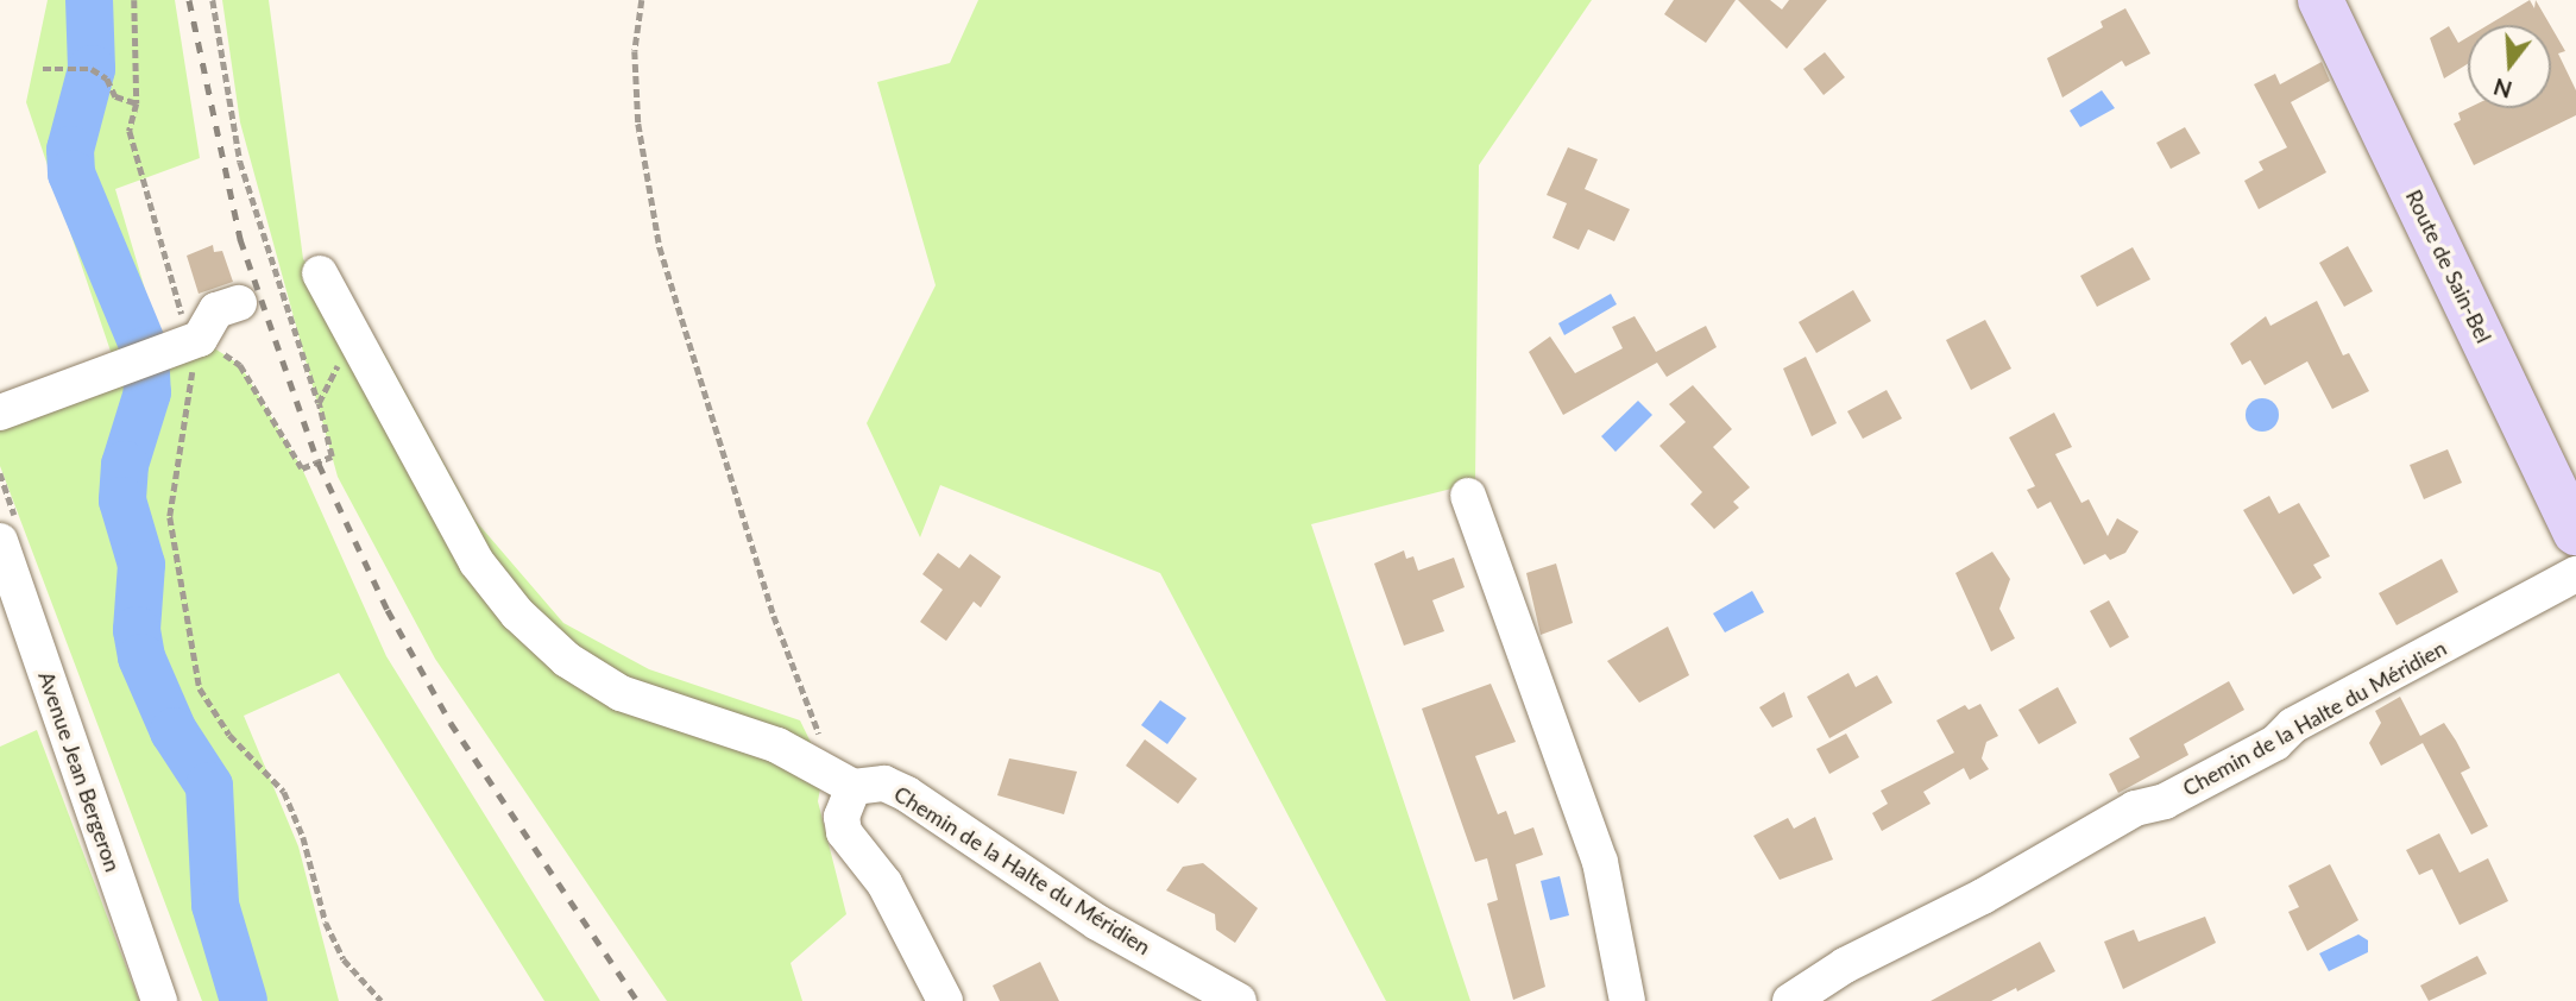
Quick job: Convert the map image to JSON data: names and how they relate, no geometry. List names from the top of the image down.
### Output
{
  "streets": {
    "main road": ["Route de Sain-Bel"],
    "street": ["Chemin de la Halte du Méridien", "Avenue Jean Bergeron"]
  },
  "north": "bottom"
}
